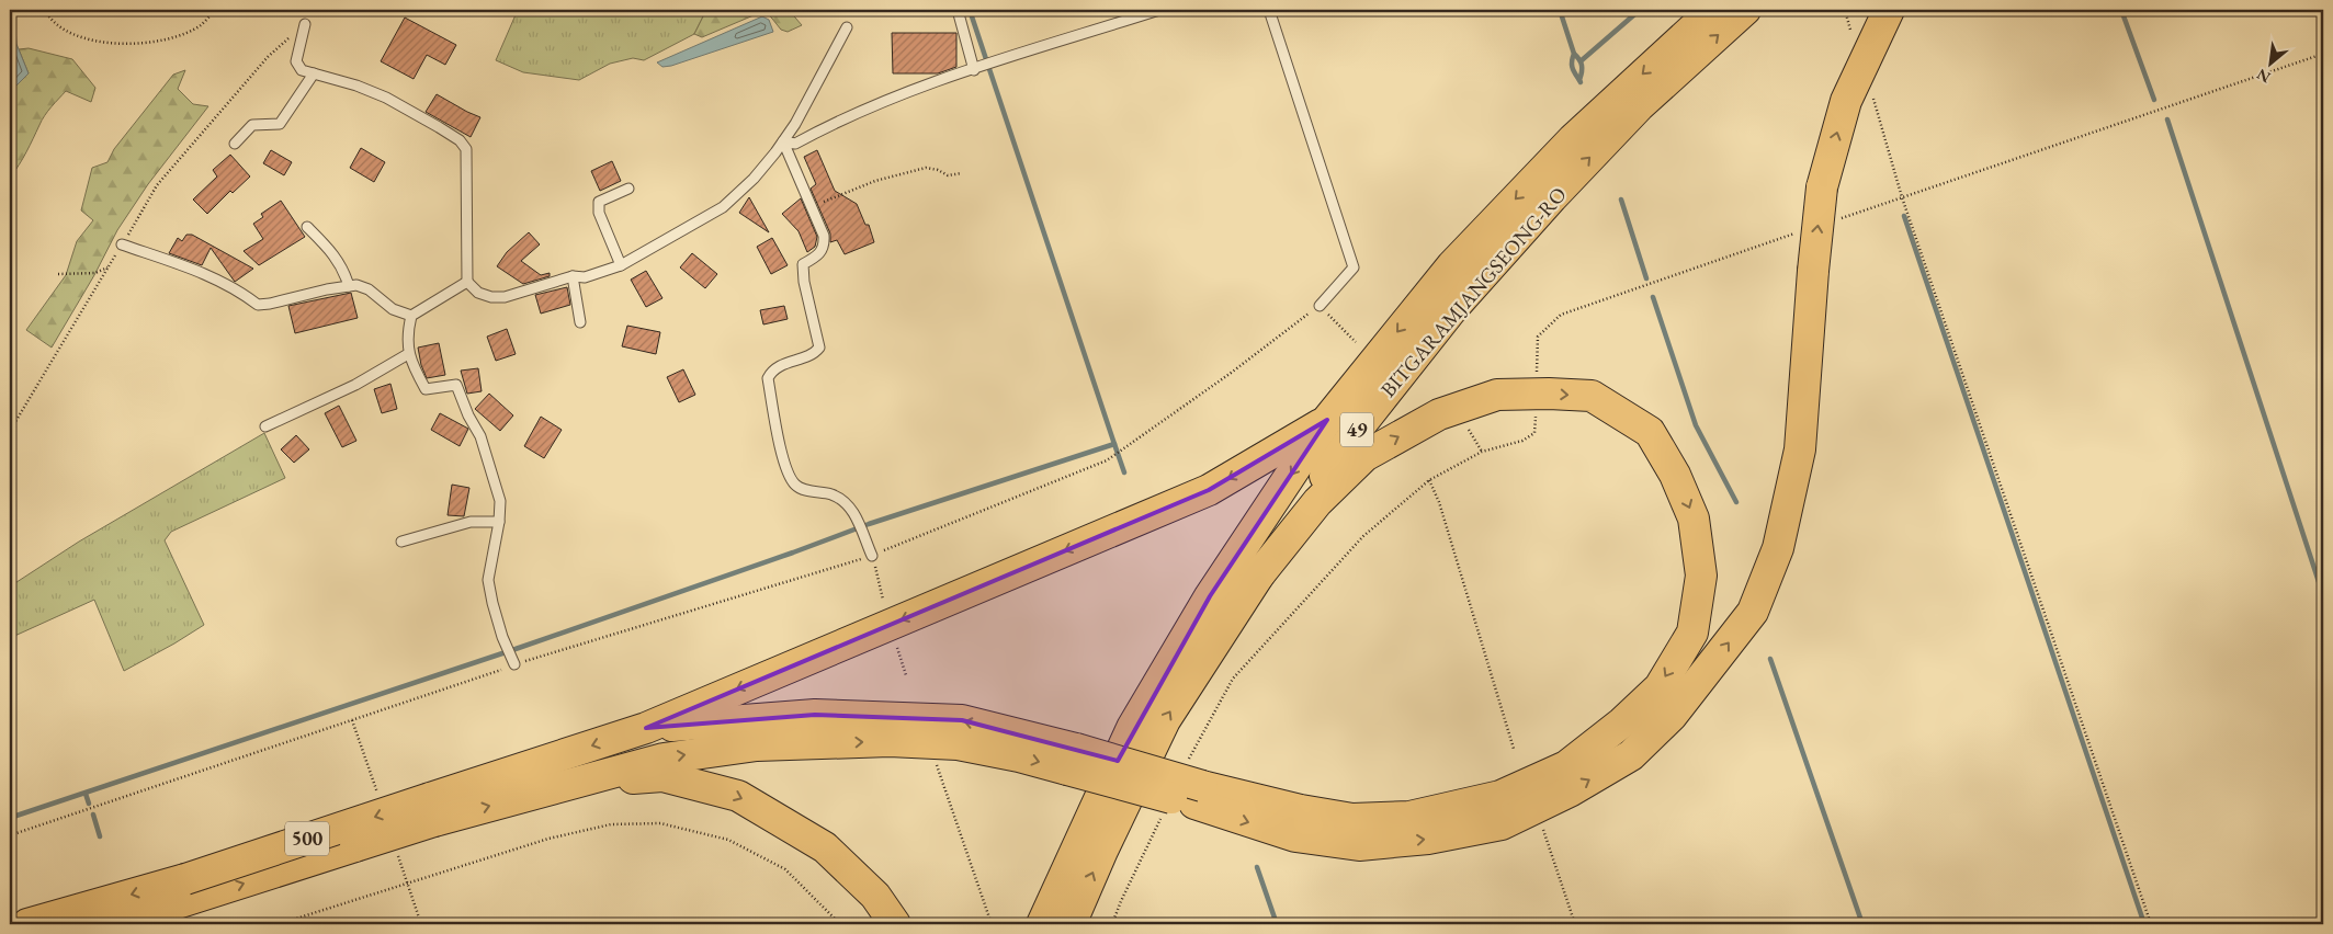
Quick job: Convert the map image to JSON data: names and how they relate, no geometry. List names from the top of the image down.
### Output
{
  "streets": {
    "highway": ["BITGARAMJANGSEONG-RO", "49", "500"]
  },
  "north": "bottom left"
}
